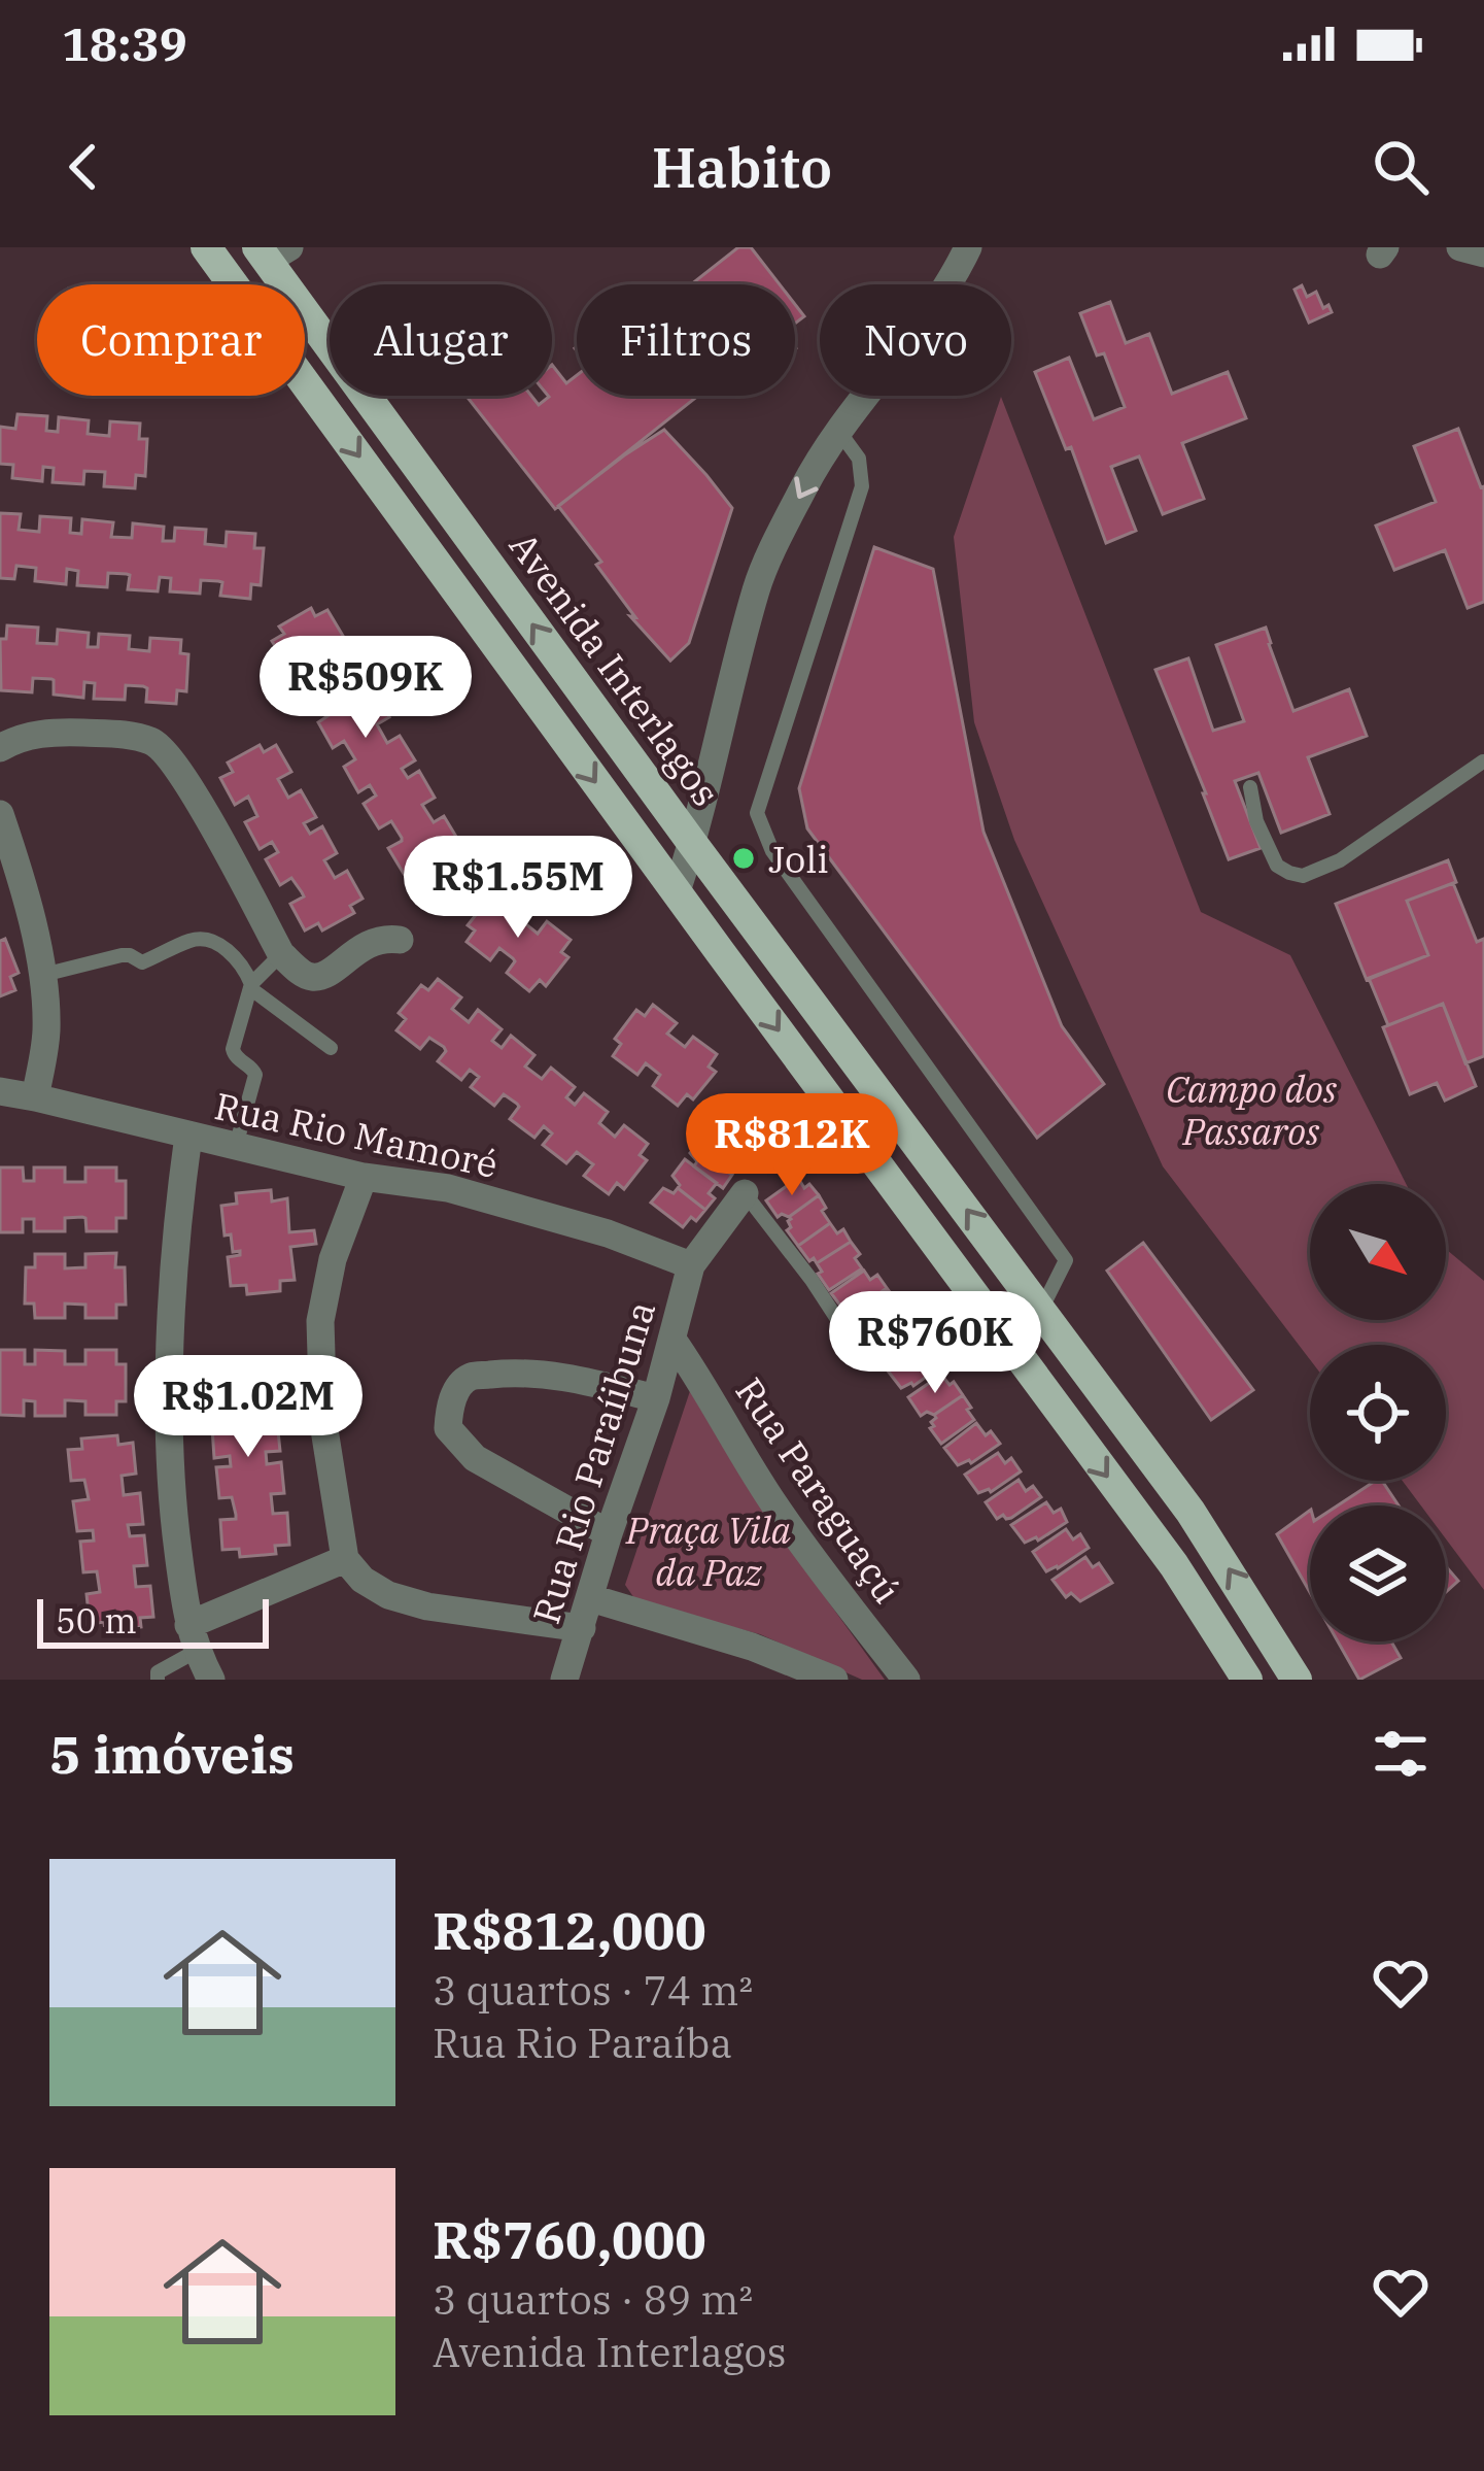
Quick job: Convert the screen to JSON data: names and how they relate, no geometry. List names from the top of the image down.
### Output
{
  "streets": {
    "main road": ["Avenida Interlagos"],
    "street": ["Rua Rio Mamoré", "Rua Rio Paraíibuna", "Rua Paraguaçú"]
  },
  "crossings": [
    ["Rua Rio Mamoré", "Rua Rio Paraíibuna"],
    ["Rua Rio Paraíibuna", "Rua Paraguaçú"]
  ],
  "parks": ["Campo dos Passaros", "Praça Vila da Paz"],
  "places": ["Joli"],
  "scale_bar": "50 m",
  "north": "bottom right",
  "page": {
    "status": "18:39",
    "header": "Habito",
    "chip": [
      "Comprar",
      "Alugar",
      "Filtros",
      "Novo"
    ],
    "price": [
      "R$509K",
      "R$1.55M",
      "R$812K",
      "R$760K",
      "R$1.02M"
    ],
    "scale": "50 m",
    "heading": "5 imóveis",
    "list": [
      {
        "name": "R$812,000",
        "note": "3 quartos · 74 m² · Rua Rio Paraíba"
      },
      {
        "name": "R$760,000",
        "note": "3 quartos · 89 m² · Avenida Interlagos"
      }
    ]
  }
}
